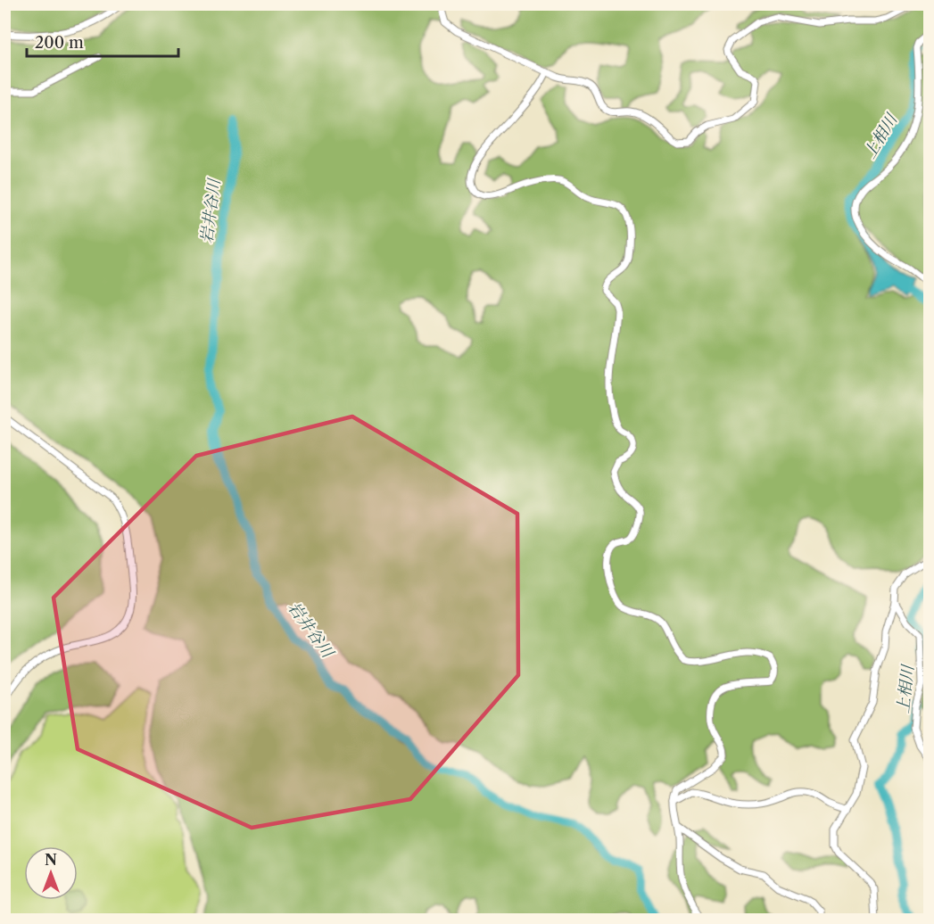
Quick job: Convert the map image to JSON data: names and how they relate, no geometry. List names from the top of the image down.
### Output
{
  "water": ["上相川", "岩井谷川"],
  "scale_bar": "200 m",
  "north": "top"
}
